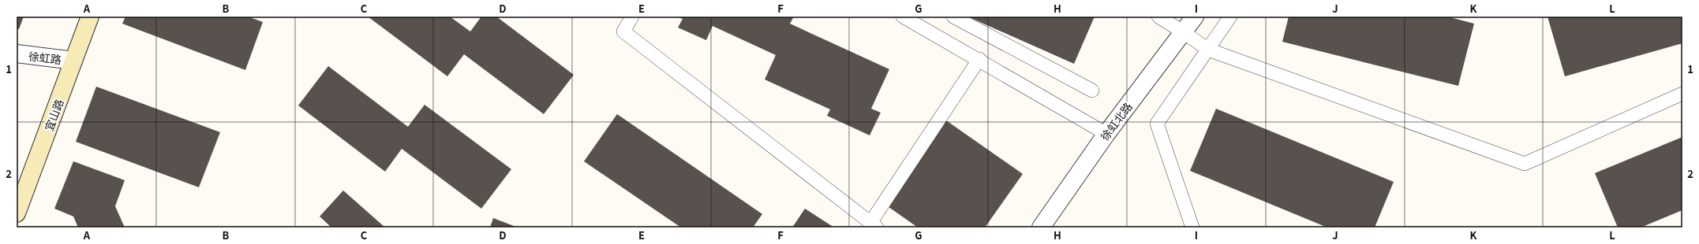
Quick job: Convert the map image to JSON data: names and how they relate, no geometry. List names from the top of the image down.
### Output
{
  "streets": {
    "main road": ["宜山路"],
    "street": ["徐虹路", "徐虹北路"]
  },
  "crossings": [
    ["徐虹路", "宜山路"]
  ],
  "grid": {
    "columns": [
      "A",
      "B",
      "C",
      "D",
      "E",
      "F",
      "G",
      "H",
      "I",
      "J",
      "K",
      "L"
    ],
    "rows": ["1", "2"]
  }
}
